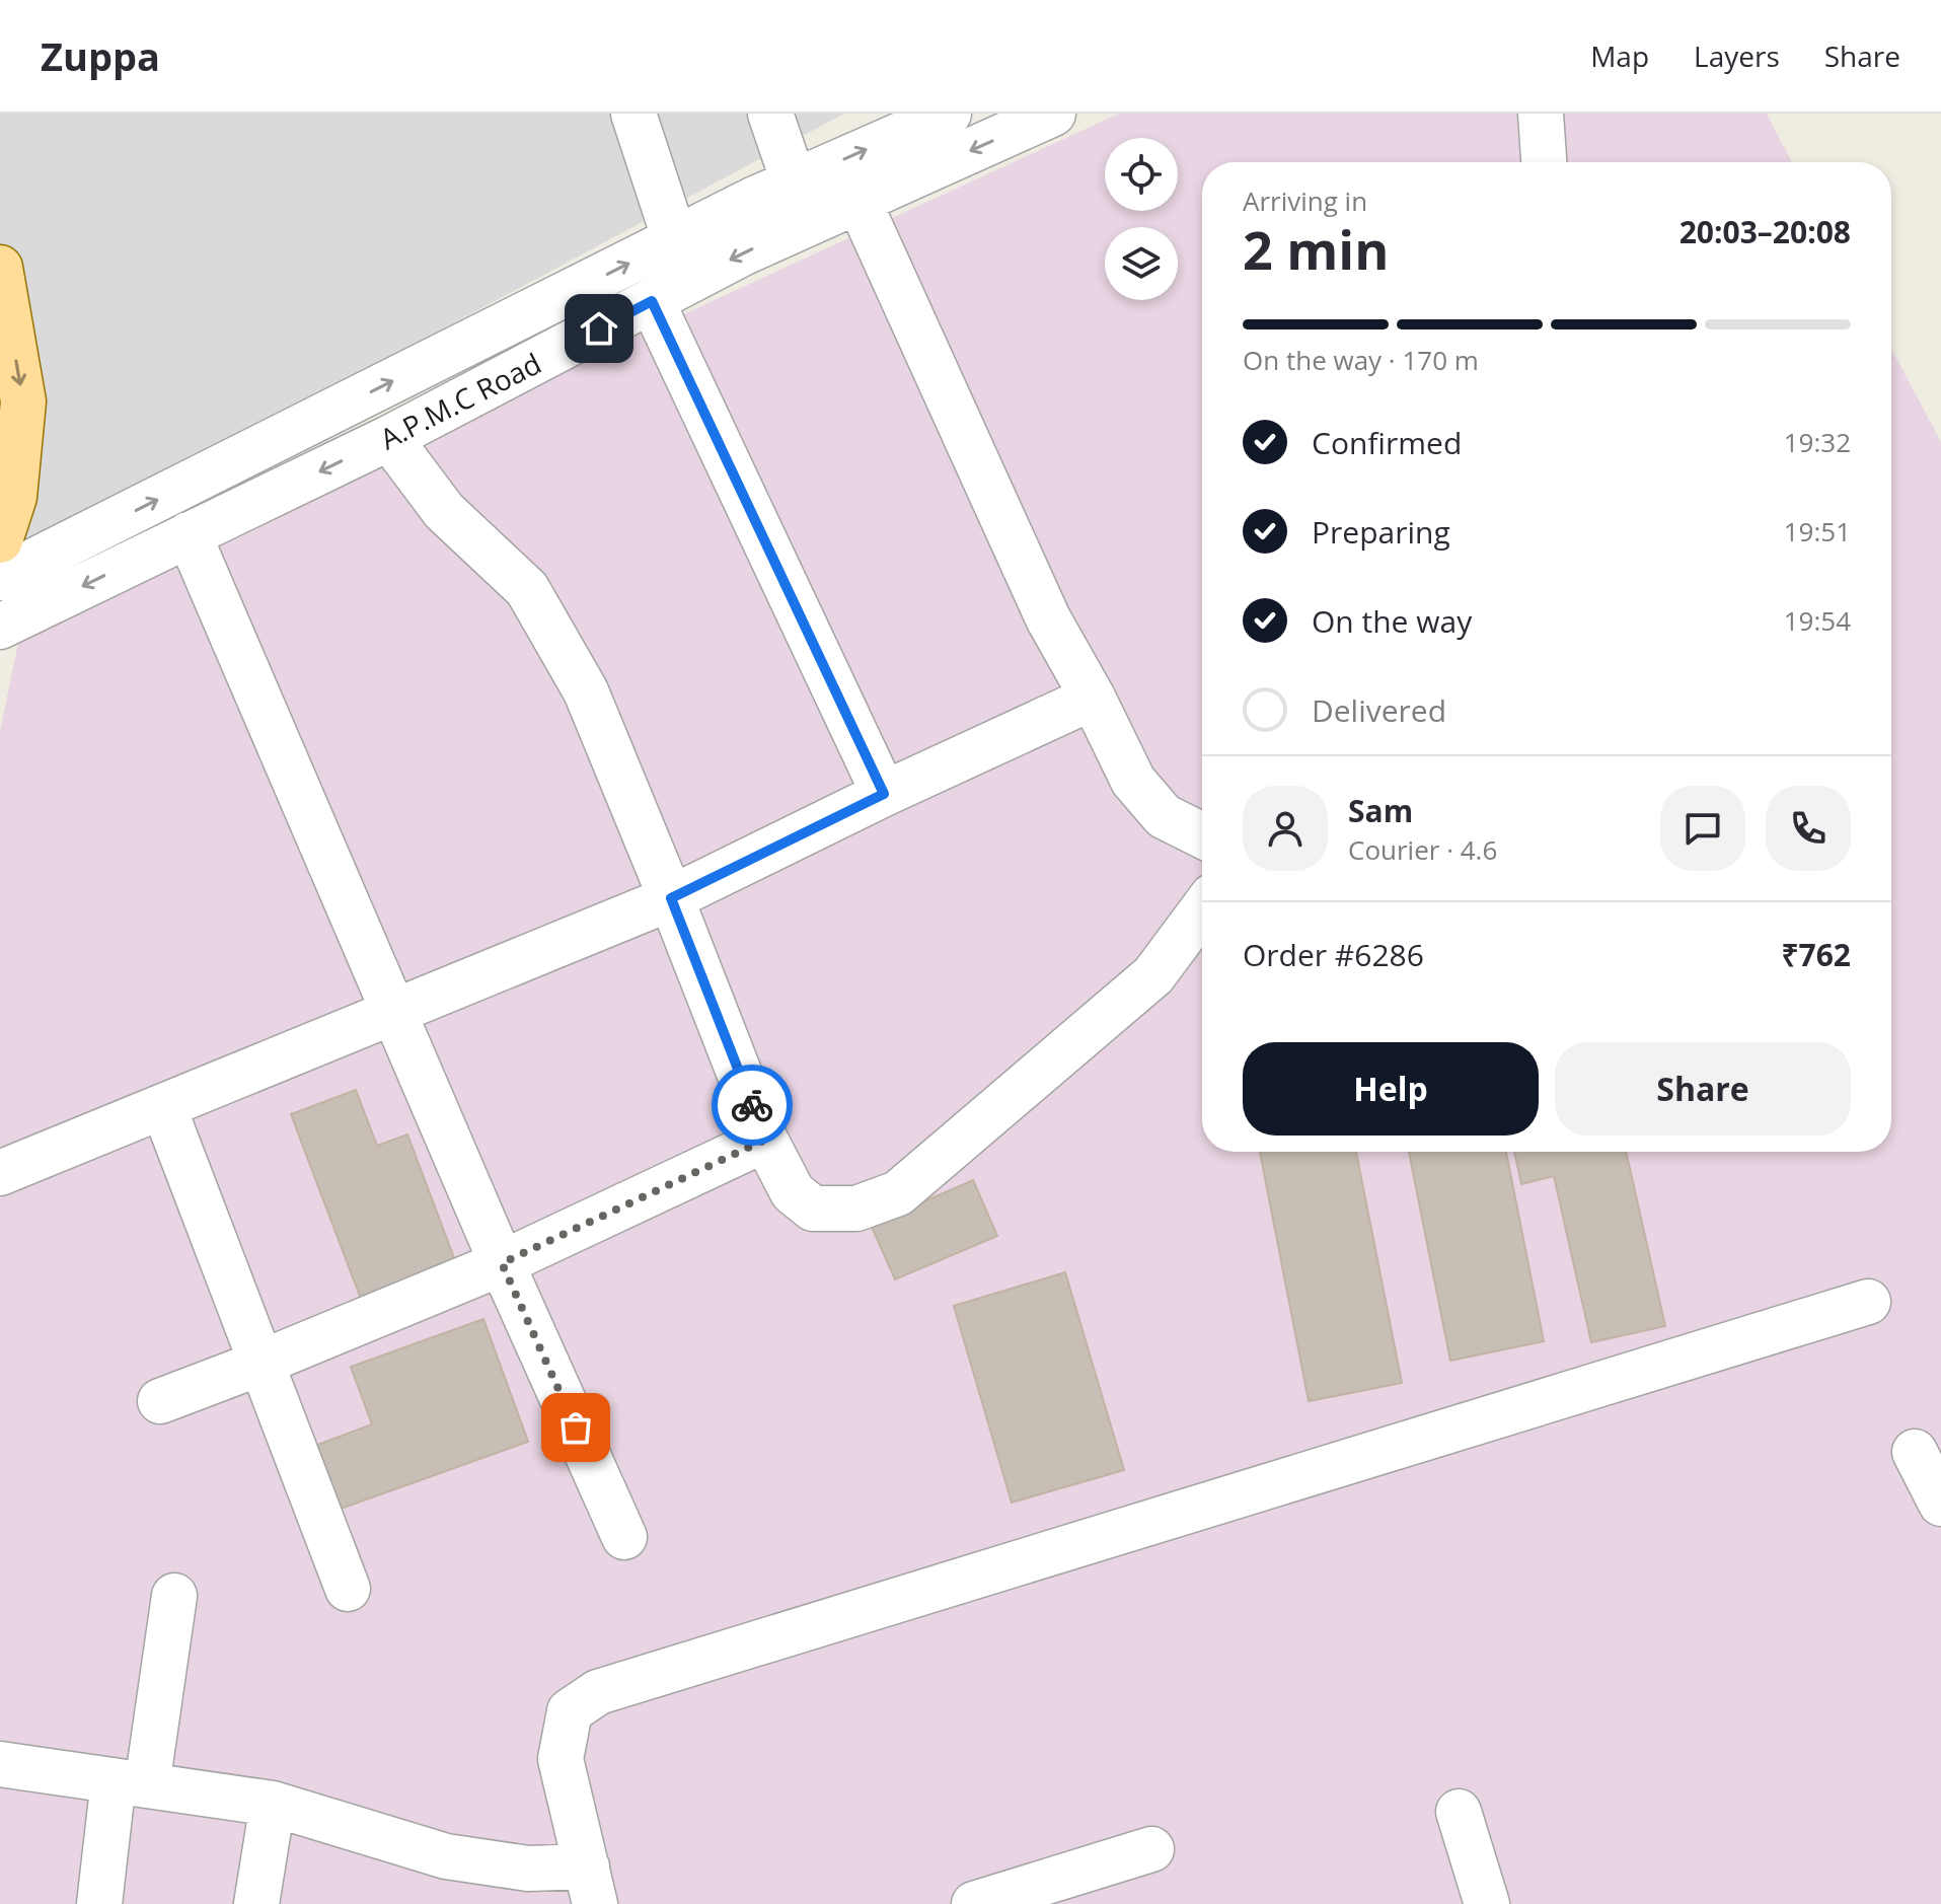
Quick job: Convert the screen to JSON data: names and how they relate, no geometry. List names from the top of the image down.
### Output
{
  "streets": {
    "street": ["A.P.M.C Road"]
  },
  "page": {
    "header": "Zuppa",
    "nav": ["Map", "Layers", "Share"],
    "heading": ["2 min", "Arriving in", "20:03–20:08"],
    "panel": [
      "Sam",
      "Courier · 4.6",
      "Order #6286",
      "₹762"
    ],
    "bar": "On the way · 170 m",
    "list": [
      ["Confirmed", "19:32"],
      ["Preparing", "19:51"],
      ["On the way", "19:54"],
      "Delivered"
    ],
    "buttons": ["Help", "Share"]
  }
}
